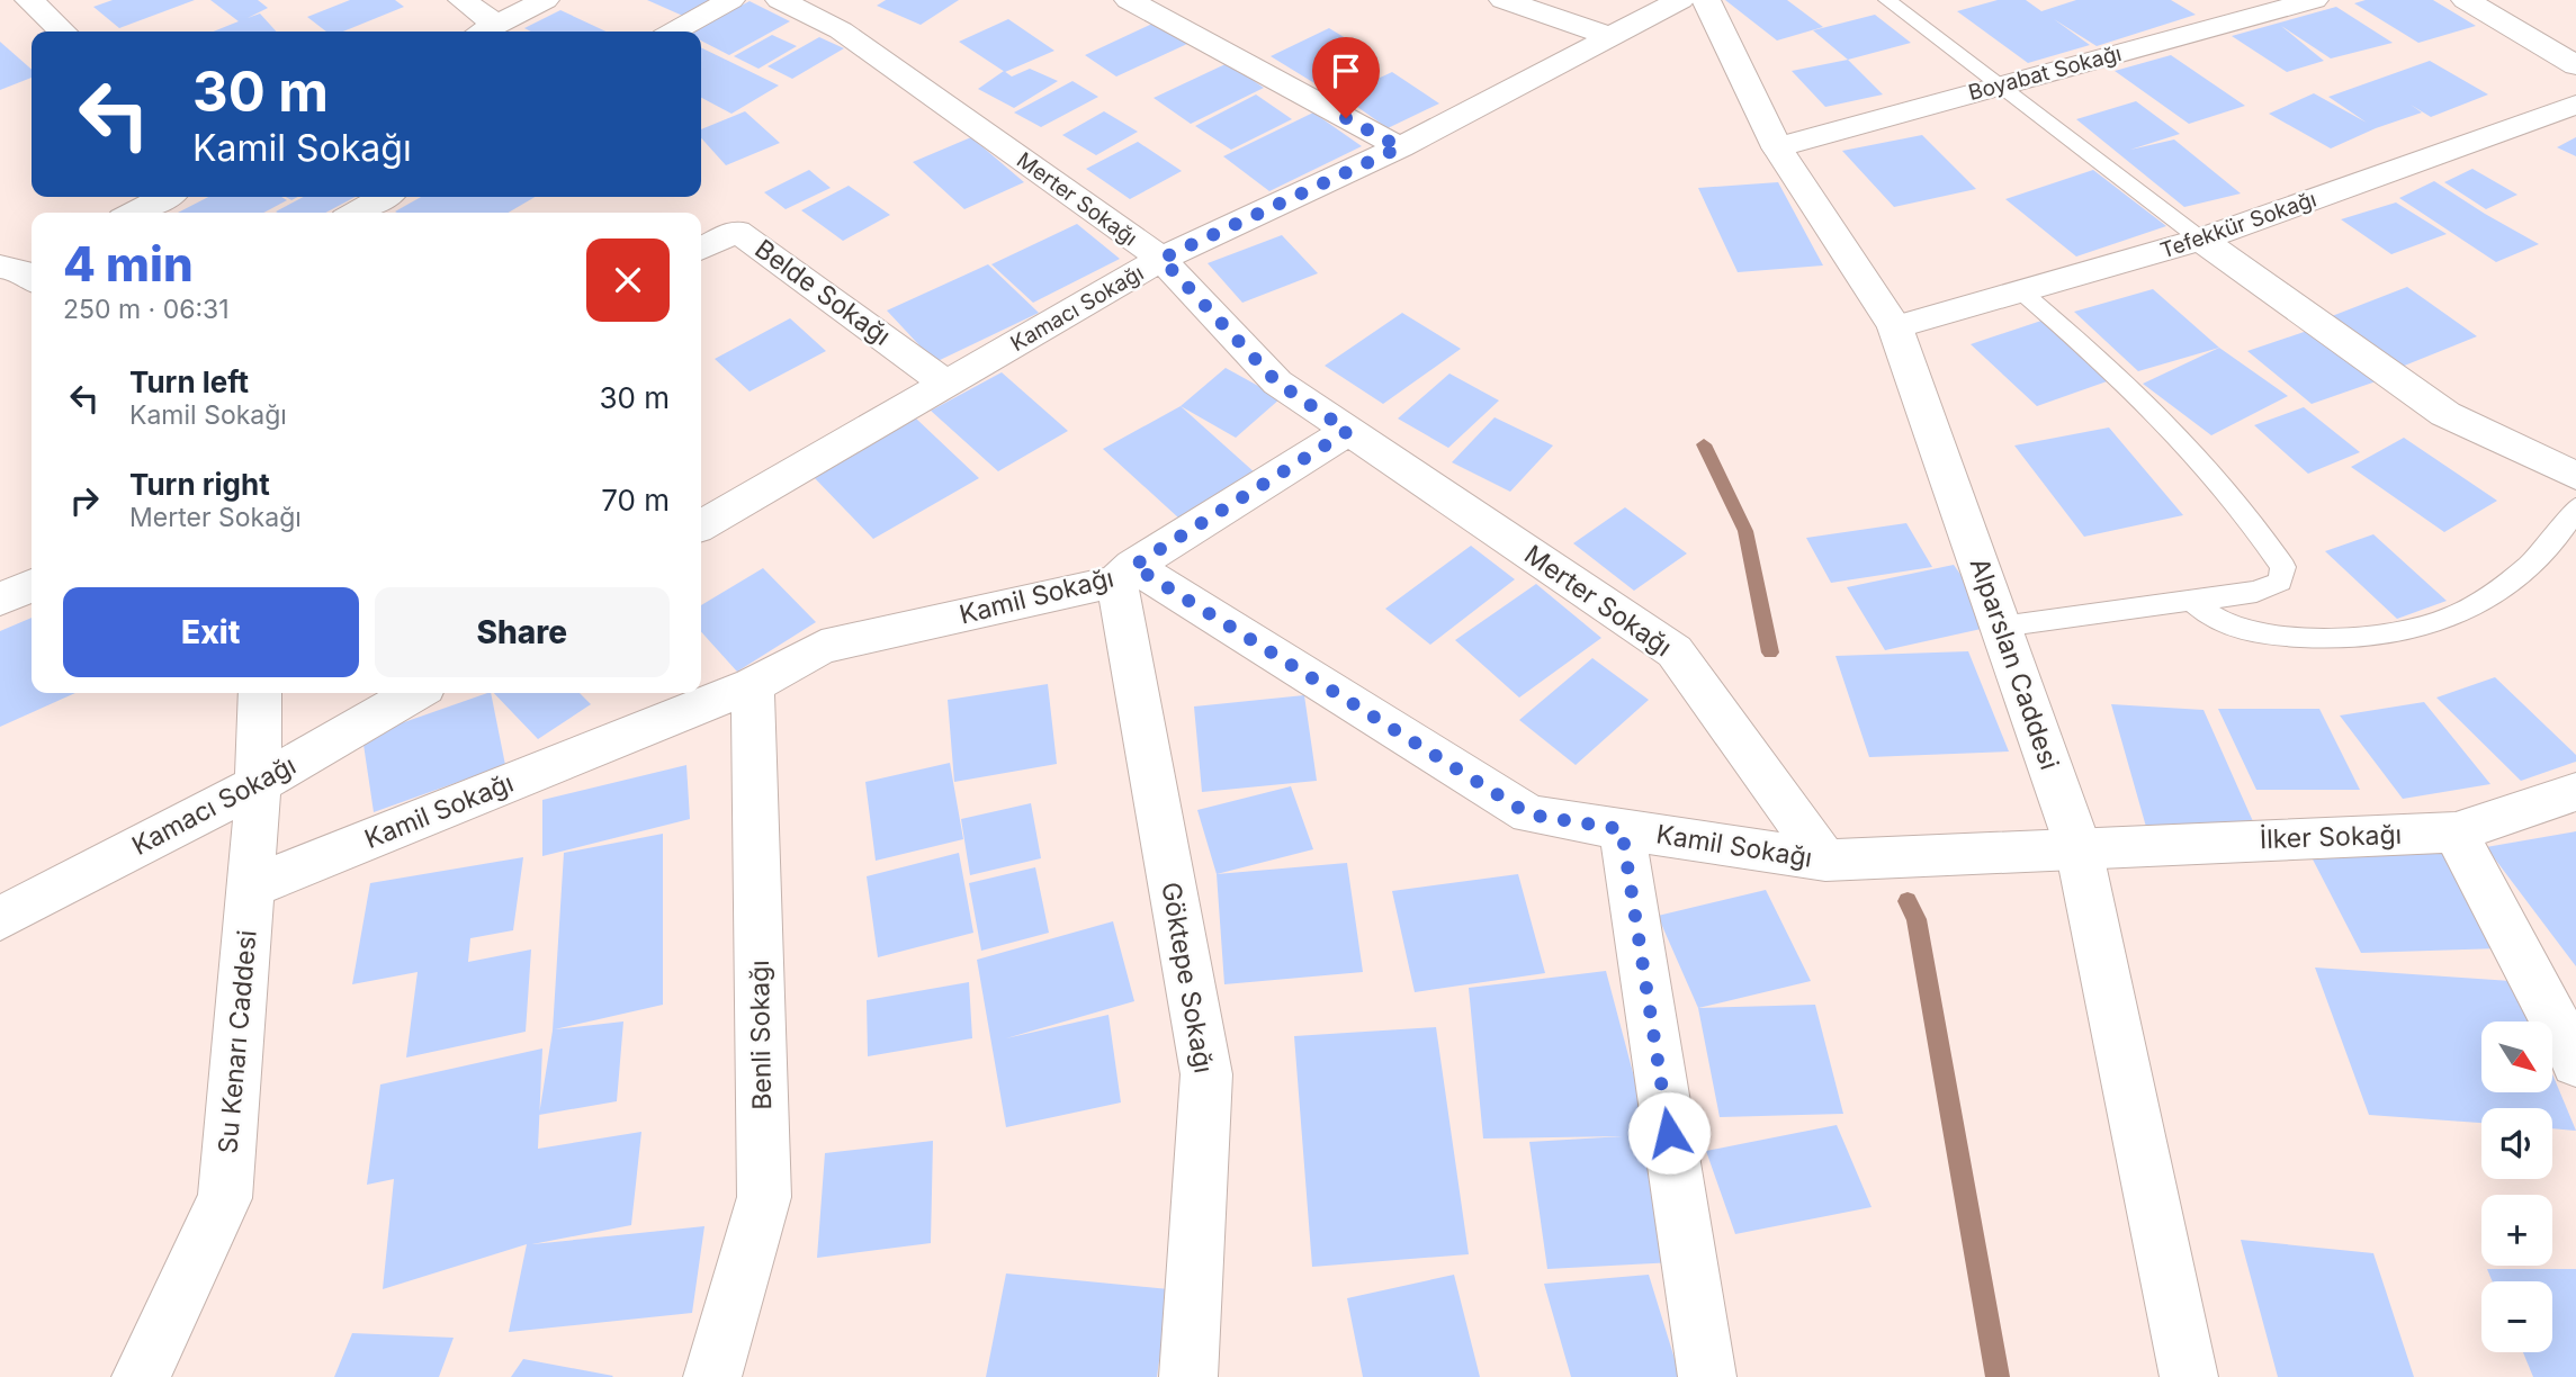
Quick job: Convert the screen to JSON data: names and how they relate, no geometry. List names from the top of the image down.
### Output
{
  "streets": {
    "street": [
      "Boyabat Sokağı",
      "Merter Sokağı",
      "Tefekkür Sokağı",
      "Belde Sokağı",
      "Kamacı Sokağı",
      "Kamil Sokağı",
      "Alparslan Caddesi",
      "İlker Sokağı",
      "Göktepe Sokağı",
      "Benli Sokağı",
      "Su Kenarı Caddesi"
    ]
  },
  "crossings": [
    ["Boyabat Sokağı", "Alparslan Caddesi"],
    ["Merter Sokağı", "Kamacı Sokağı"],
    ["Merter Sokağı", "Kamil Sokağı"],
    ["Tefekkür Sokağı", "Alparslan Caddesi"],
    ["Belde Sokağı", "Kamacı Sokağı"],
    ["Kamacı Sokağı", "Su Kenarı Caddesi"],
    ["Kamil Sokağı", "Alparslan Caddesi"],
    ["Kamil Sokağı", "İlker Sokağı"],
    ["Kamil Sokağı", "Göktepe Sokağı"],
    ["Kamil Sokağı", "Benli Sokağı"],
    ["Kamil Sokağı", "Su Kenarı Caddesi"],
    ["Alparslan Caddesi", "İlker Sokağı"]
  ],
  "north": "bottom right",
  "page": {
    "turn": ["30 m", "Kamil Sokağı"],
    "heading": ["4 min", "250 m · 06:31"],
    "list": [
      {
        "name": "Turn left",
        "note": "Kamil Sokağı",
        "value": "30 m"
      },
      {
        "name": "Turn right",
        "note": "Merter Sokağı",
        "value": "70 m"
      }
    ],
    "buttons": ["Exit", "Share"],
    "map_buttons": ["+", "−"]
  }
}
